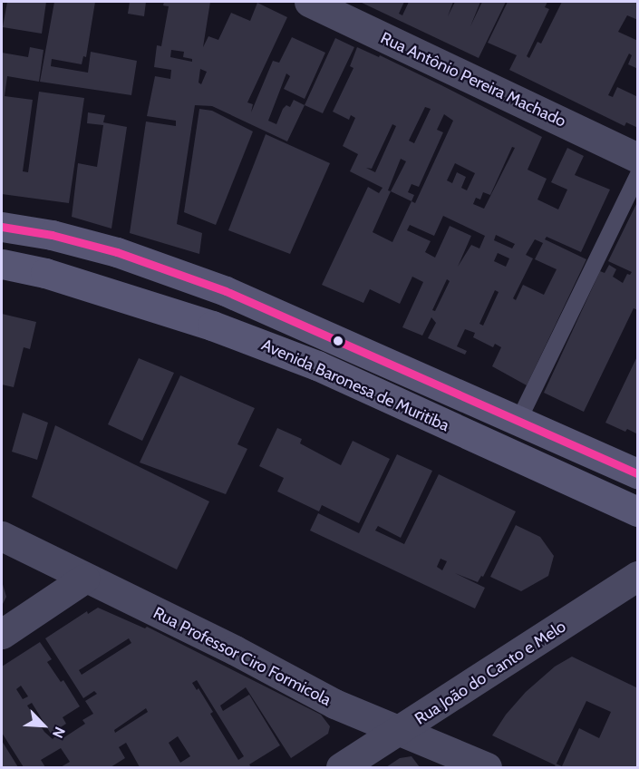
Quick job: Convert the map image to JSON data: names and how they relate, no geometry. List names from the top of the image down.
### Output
{
  "streets": {
    "main road": ["Avenida Baronesa de Muritiba"],
    "street": ["Rua Antônio Pereira Machado", "Rua Professor Ciro Formicola", "Rua João do Canto e Melo"]
  },
  "crossings": [
    ["Rua Professor Ciro Formicola", "Rua João do Canto e Melo"]
  ],
  "north": "bottom right"
}
